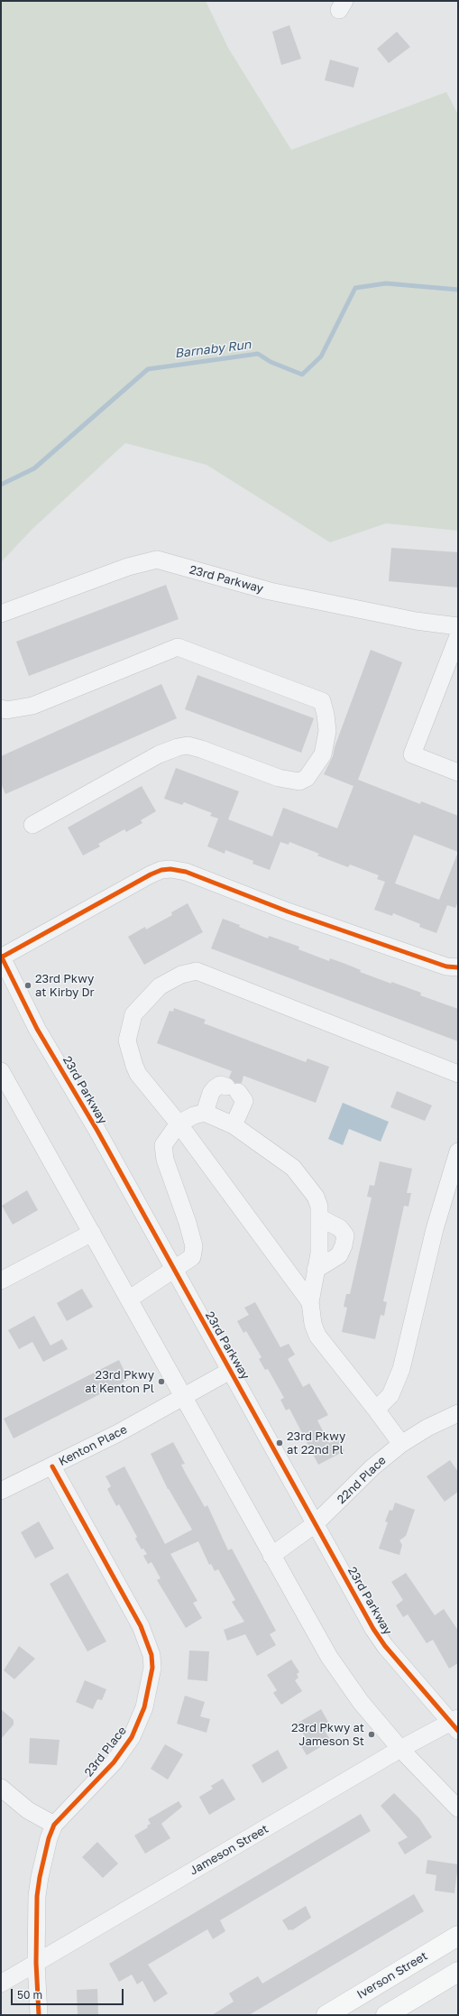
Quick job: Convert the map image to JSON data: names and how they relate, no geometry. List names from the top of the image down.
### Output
{
  "streets": {
    "main road": ["Iverson Street"],
    "street": [
      "23rd Parkway",
      "Kenton Place",
      "22nd Place",
      "23rd Place",
      "Jameson Street"
    ]
  },
  "crossings": [
    ["23rd Parkway", "Kenton Place"],
    ["23rd Parkway", "22nd Place"],
    ["23rd Parkway", "Jameson Street"],
    ["Kenton Place", "23rd Place"],
    ["23rd Place", "Jameson Street"]
  ],
  "water": ["Barnaby Run"],
  "places": [
    "23rd Pkwy at Kirby Dr",
    "23rd Pkwy at Kenton Pl",
    "23rd Pkwy at 22nd Pl",
    "23rd Pkwy at Jameson St"
  ],
  "scale_bar": "50 m"
}
